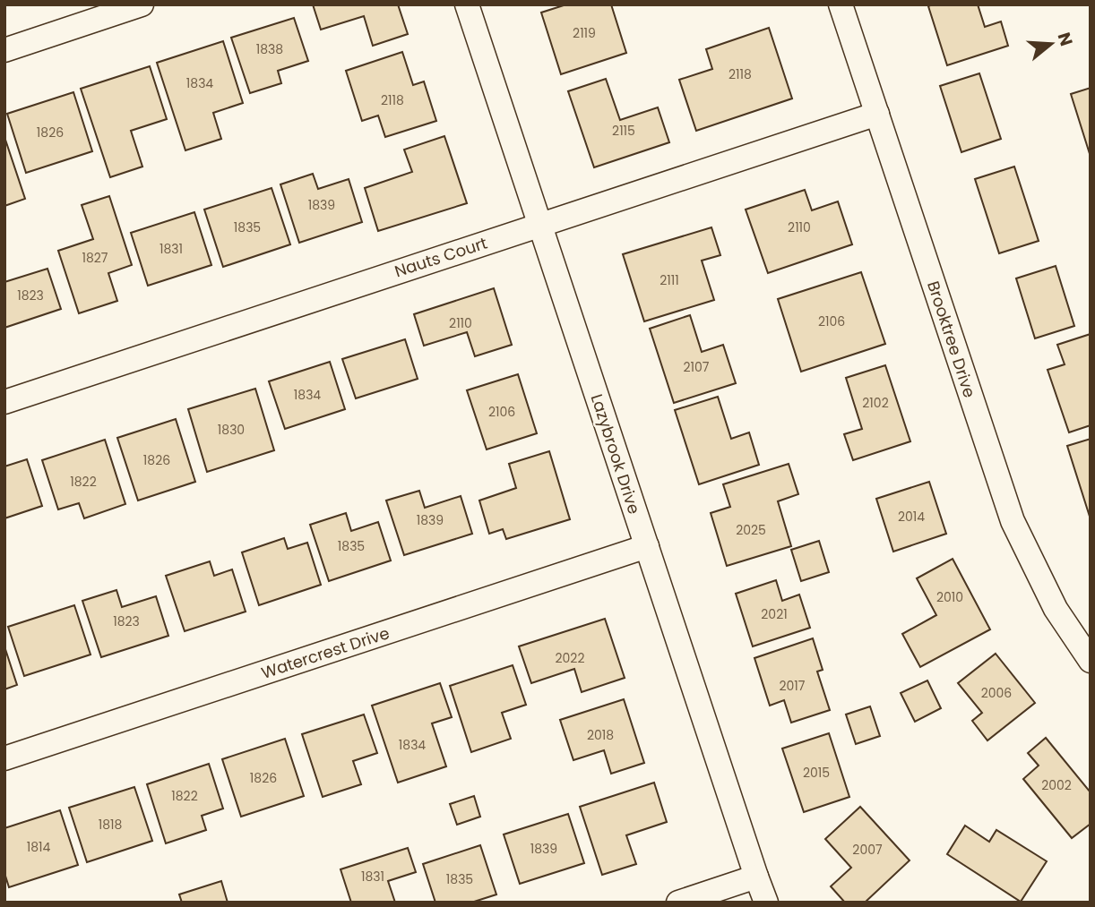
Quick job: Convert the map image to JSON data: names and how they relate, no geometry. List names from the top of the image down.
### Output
{
  "streets": {
    "street": [
      "Nauts Court",
      "Brooktree Drive",
      "Lazybrook Drive",
      "Watercrest Drive"
    ]
  },
  "crossings": [
    ["Nauts Court", "Brooktree Drive"],
    ["Nauts Court", "Lazybrook Drive"],
    ["Lazybrook Drive", "Watercrest Drive"]
  ],
  "house_numbers": [
    "2119",
    "1838",
    "2118",
    "1834",
    "2118",
    "2115",
    "1826",
    "1839",
    "1835",
    "2110",
    "1831",
    "1827",
    "2111",
    "1823",
    "2106",
    "2110",
    "2107",
    "1834",
    "2102",
    "2106",
    "1830",
    "1826",
    "1822",
    "2014",
    "1839",
    "2025",
    "1835",
    "2010",
    "2021",
    "1823",
    "2022",
    "2017",
    "2006",
    "2018",
    "1834",
    "2015",
    "1826",
    "2002",
    "1822",
    "1818",
    "1814",
    "1839",
    "2007",
    "1831",
    "1835"
  ],
  "north": "right"
}
